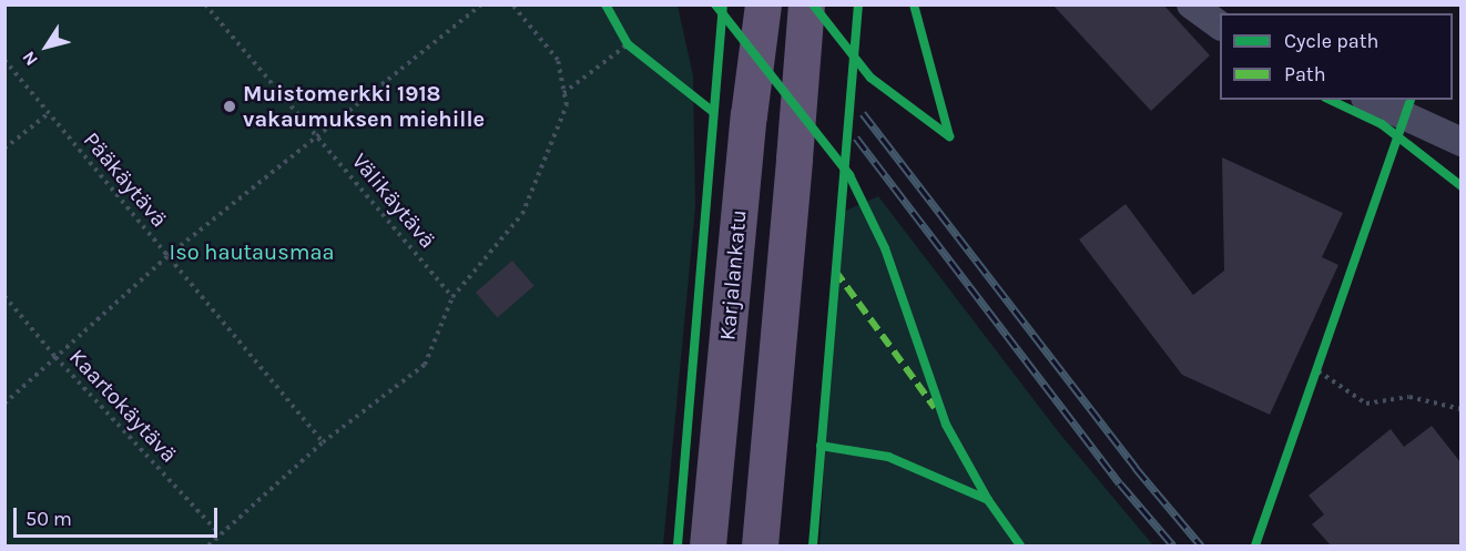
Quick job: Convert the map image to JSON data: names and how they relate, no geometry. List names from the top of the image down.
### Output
{
  "streets": {
    "main road": ["Karjalankatu"],
    "path": ["Pääkäytävä", "Välikäytävä", "Kaartokäytävä"]
  },
  "parks": ["Iso hautausmaa"],
  "places": ["Muistomerkki 1918 vakaumuksen miehille"],
  "legend": ["Cycle path", "Path"],
  "scale_bar": "50 m",
  "north": "bottom left"
}
